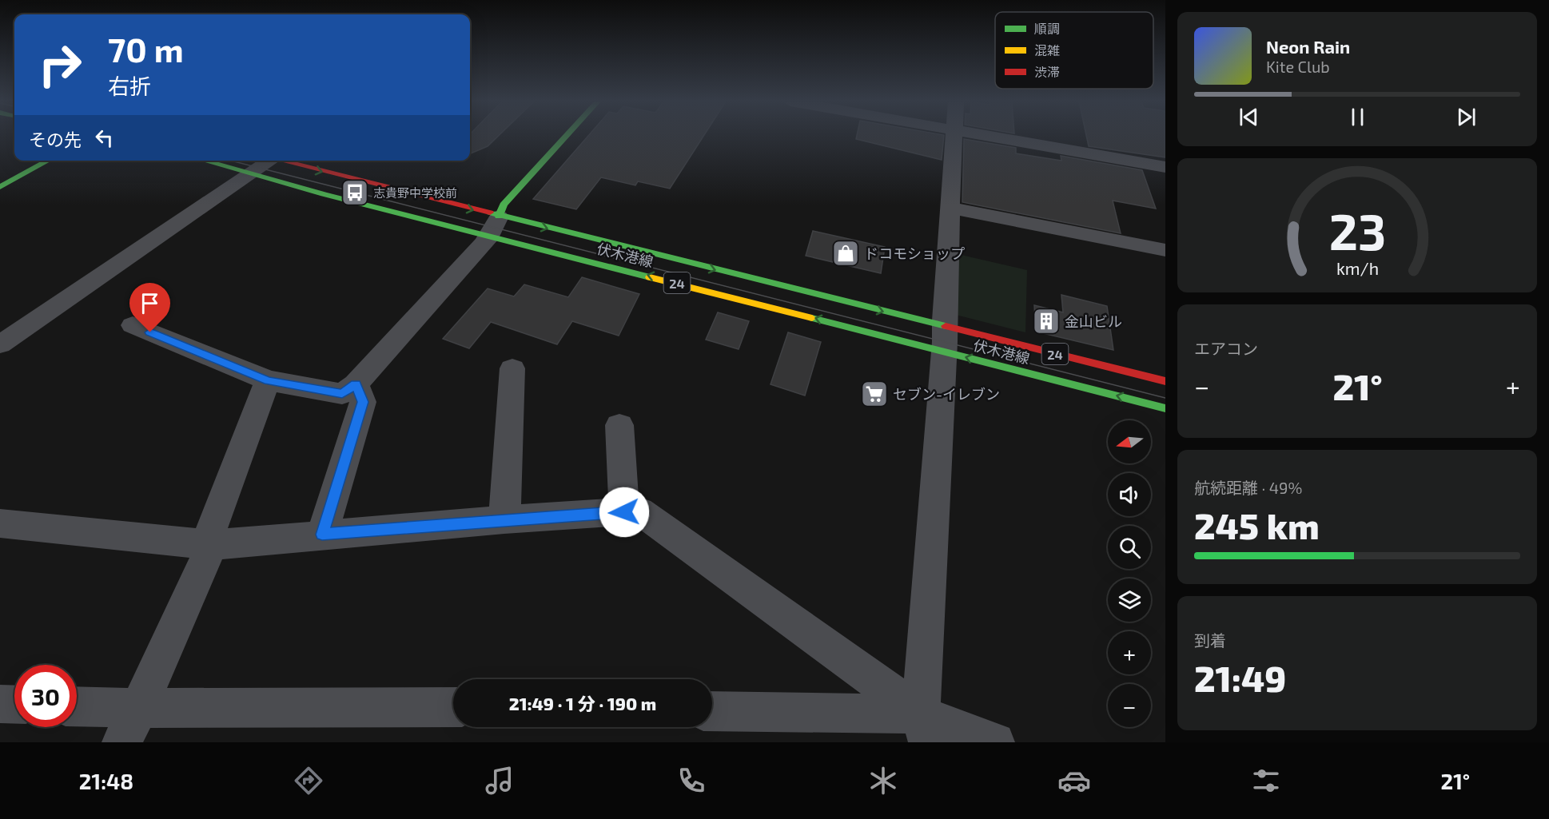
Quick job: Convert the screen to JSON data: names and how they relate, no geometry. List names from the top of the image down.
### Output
{
  "streets": {
    "main road": ["伏木港線", "24"]
  },
  "places": {
    "bus stop": ["志貴野中学校前"],
    "shop": ["ドコモショップ"],
    "building": ["金山ビル"],
    "supermarket": ["セブン-イレブン"]
  },
  "legend": ["順調", "混雑", "渋滞"],
  "north": "left",
  "page": {
    "turn": ["70 m", "右折"],
    "song": ["Neon Rain", "Kite Club"],
    "then": "その先",
    "tile": [
      "エアコン",
      ["航続距離 · 49%", "245 km"],
      ["到着", "21:49"]
    ],
    "heat": ["−", "21°", "+"],
    "map_buttons": ["+", "−"],
    "limit": "30",
    "trip": "21:49 · 1 分 · 190 m",
    "tabs": ["21:48", "21°"],
    "gauge": ["23", "km/h"]
  }
}
